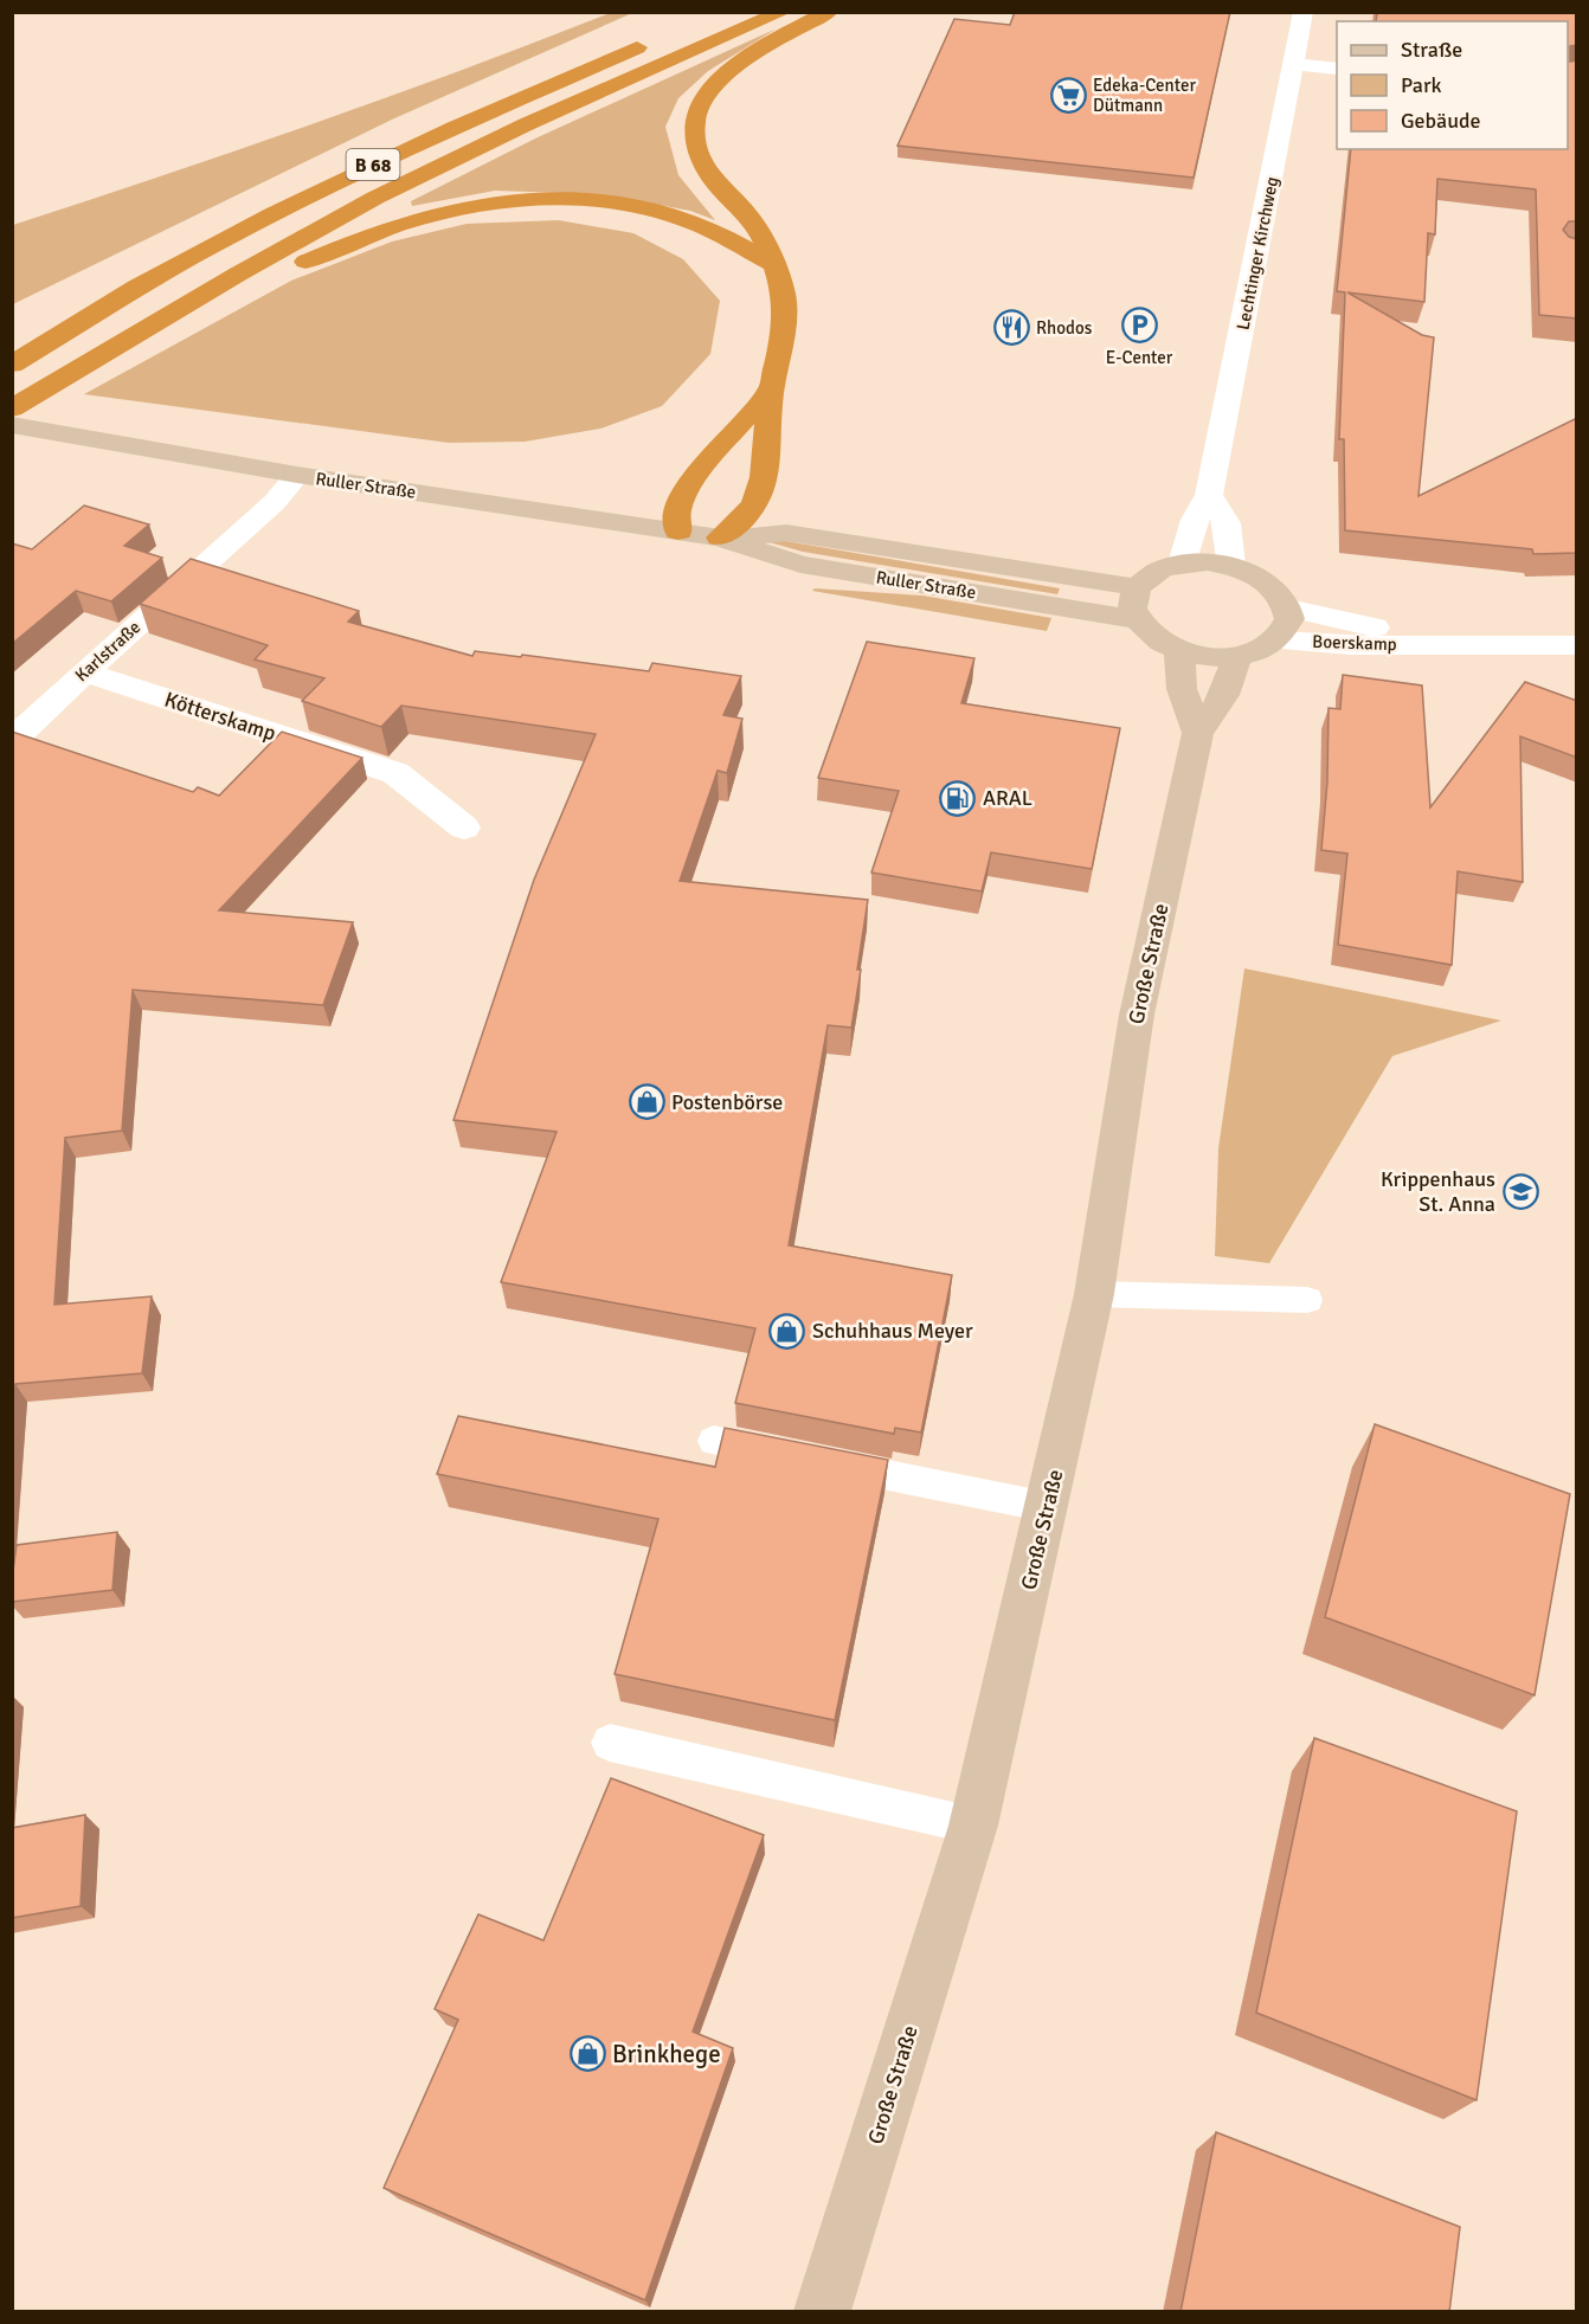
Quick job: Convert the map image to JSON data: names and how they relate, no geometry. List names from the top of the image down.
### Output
{
  "streets": {
    "highway": ["B 68"],
    "street": [
      "Lechtinger Kirchweg",
      "Ruller Straße",
      "Boerskamp",
      "Karlstraße",
      "Kötterskamp",
      "Große Straße"
    ]
  },
  "crossings": [
    ["Lechtinger Kirchweg", "Ruller Straße"],
    ["Lechtinger Kirchweg", "Boerskamp"],
    ["Lechtinger Kirchweg", "Große Straße"],
    ["Ruller Straße", "Boerskamp"],
    ["Ruller Straße", "Karlstraße"],
    ["Ruller Straße", "Große Straße"],
    ["Boerskamp", "Große Straße"],
    ["Karlstraße", "Kötterskamp"]
  ],
  "places": {
    "supermarket": ["Edeka-Center Dütmann"],
    "parking": ["E-Center"],
    "restaurant": ["Rhodos"],
    "fuel station": ["ARAL"],
    "shop": ["Postenbörse", "Schuhhaus Meyer", "Brinkhege"],
    "school or university": ["Krippenhaus St. Anna"]
  },
  "legend": ["Straße", "Park", "Gebäude"]
}
